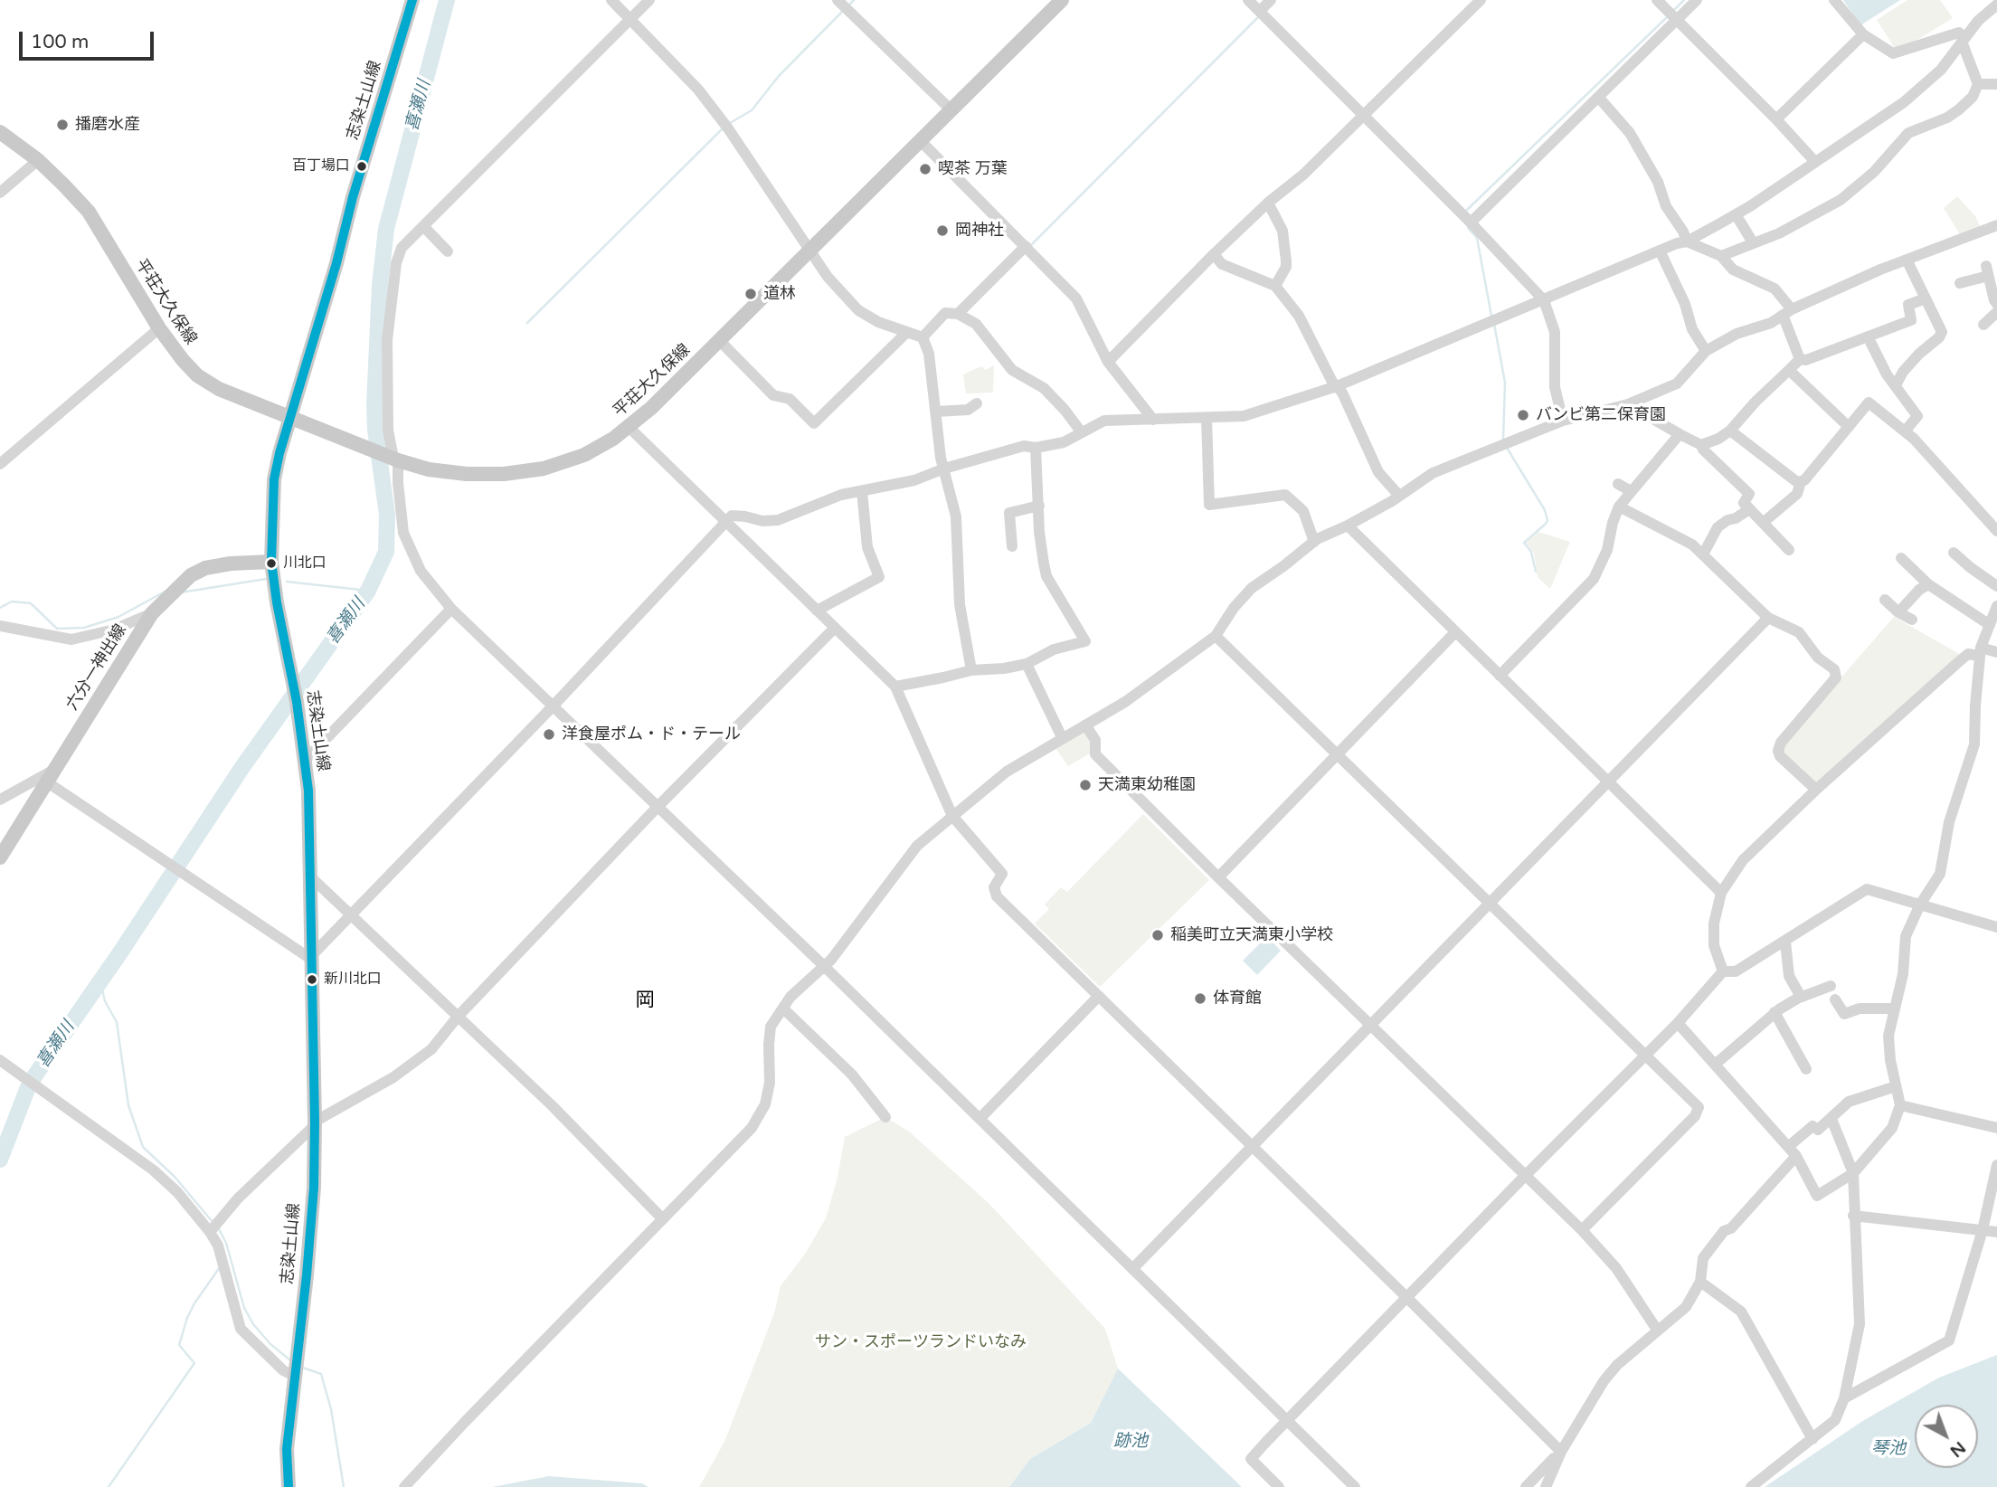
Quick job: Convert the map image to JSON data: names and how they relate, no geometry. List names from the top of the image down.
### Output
{
  "streets": {
    "main road": ["志染土山線", "平荘大久保線", "六分一神出線"]
  },
  "crossings": [
    ["志染土山線", "平荘大久保線"],
    ["志染土山線", "六分一神出線"]
  ],
  "districts": ["岡"],
  "water": ["喜瀬川", "跡池", "琴池"],
  "parks": ["サン・スポーツランドいなみ"],
  "places": [
    "播磨水産",
    "百丁場口",
    "喫茶 万葉",
    "岡神社",
    "道林",
    "バンビ第二保育園",
    "川北口",
    "洋食屋ポム・ド・テール",
    "天満東幼稚園",
    "稲美町立天満東小学校",
    "新川北口",
    "体育館"
  ],
  "scale_bar": "100 m",
  "north": "bottom right"
}
